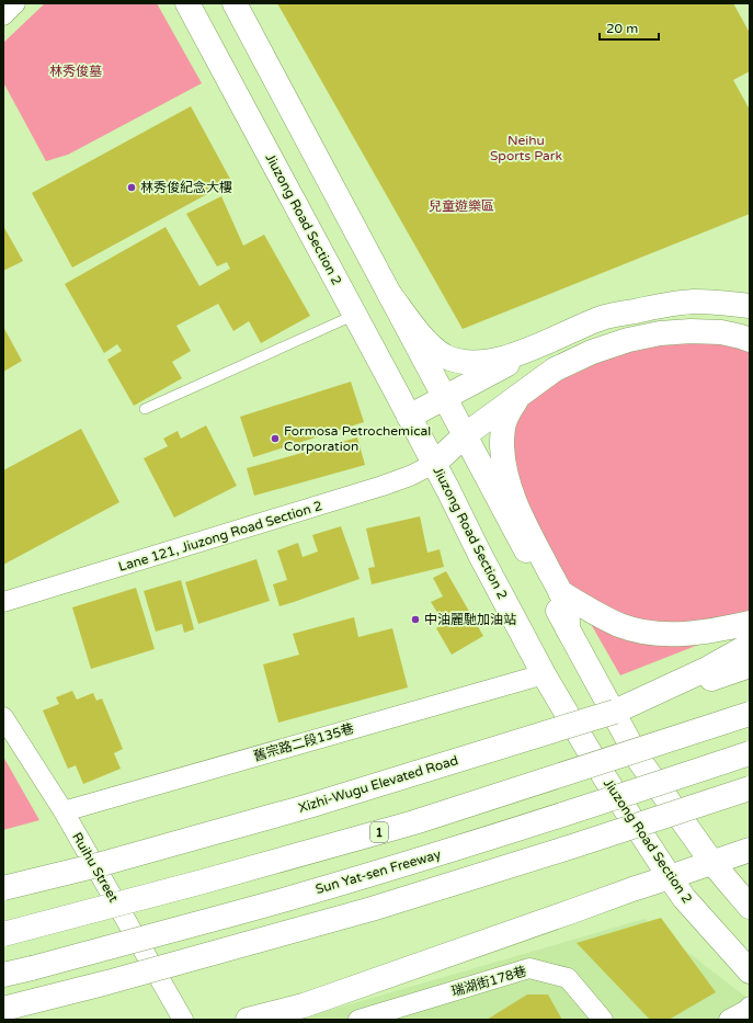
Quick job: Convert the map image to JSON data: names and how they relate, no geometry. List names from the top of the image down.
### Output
{
  "streets": {
    "main road": [
      "Jiuzong Road Section 2",
      "Xizhi-Wugu Elevated Road",
      "1",
      "Sun Yat-sen Freeway"
    ],
    "street": [
      "Lane 121, Jiuzong Road Section 2",
      "舊宗路二段135巷",
      "Ruihu Street",
      "瑞湖街178巷"
    ]
  },
  "crossings": [
    ["Jiuzong Road Section 2", "Lane 121, Jiuzong Road Section 2"],
    ["Jiuzong Road Section 2", "舊宗路二段135巷"],
    ["舊宗路二段135巷", "Ruihu Street"]
  ],
  "parks": ["林秀俊墓", "Neihu Sports Park", "兒童遊樂區"],
  "places": ["林秀俊紀念大樓", "Formosa Petrochemical Corporation", "中油麗馳加油站"],
  "scale_bar": "20 m"
}
